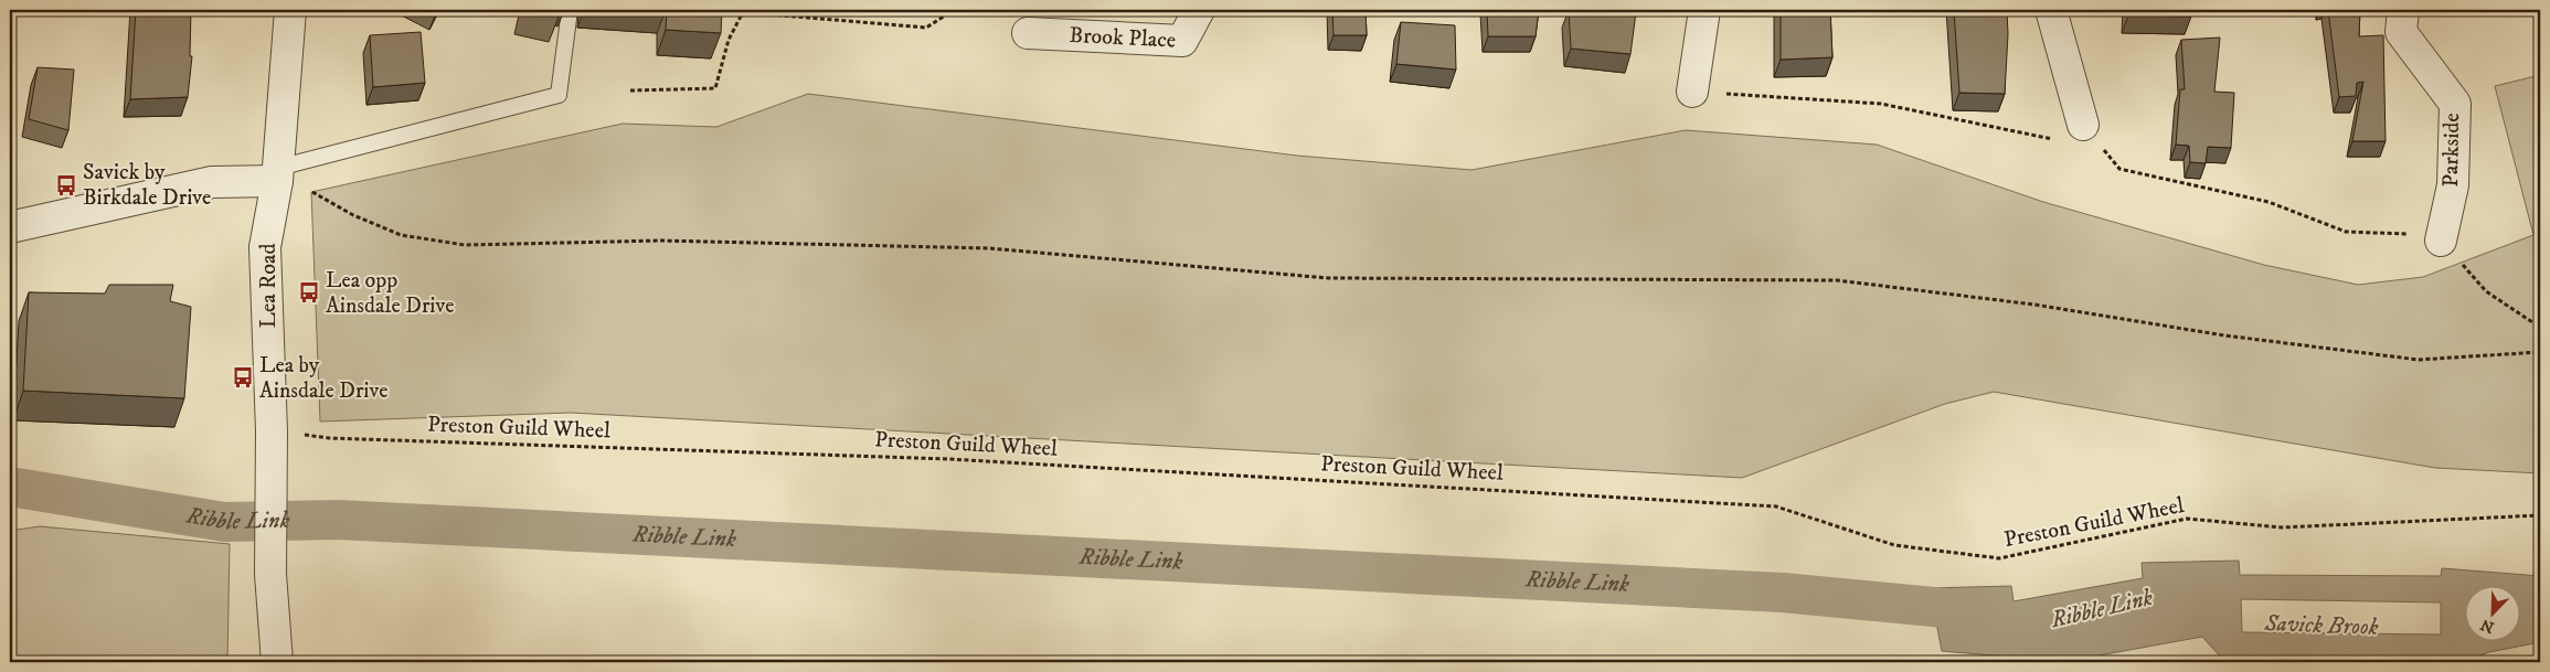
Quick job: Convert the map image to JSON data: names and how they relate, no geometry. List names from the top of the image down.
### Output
{
  "streets": {
    "street": ["Brook Place", "Parkside", "Lea Road"],
    "path": ["Preston Guild Wheel"]
  },
  "crossings": [
    ["Lea Road", "Preston Guild Wheel"]
  ],
  "water": ["Ribble Link", "Savick Brook"],
  "places": {
    "bus stop": ["Savick by Birkdale Drive", "Lea opp Ainsdale Drive", "Lea by Ainsdale Drive"]
  },
  "north": "bottom left"
}
